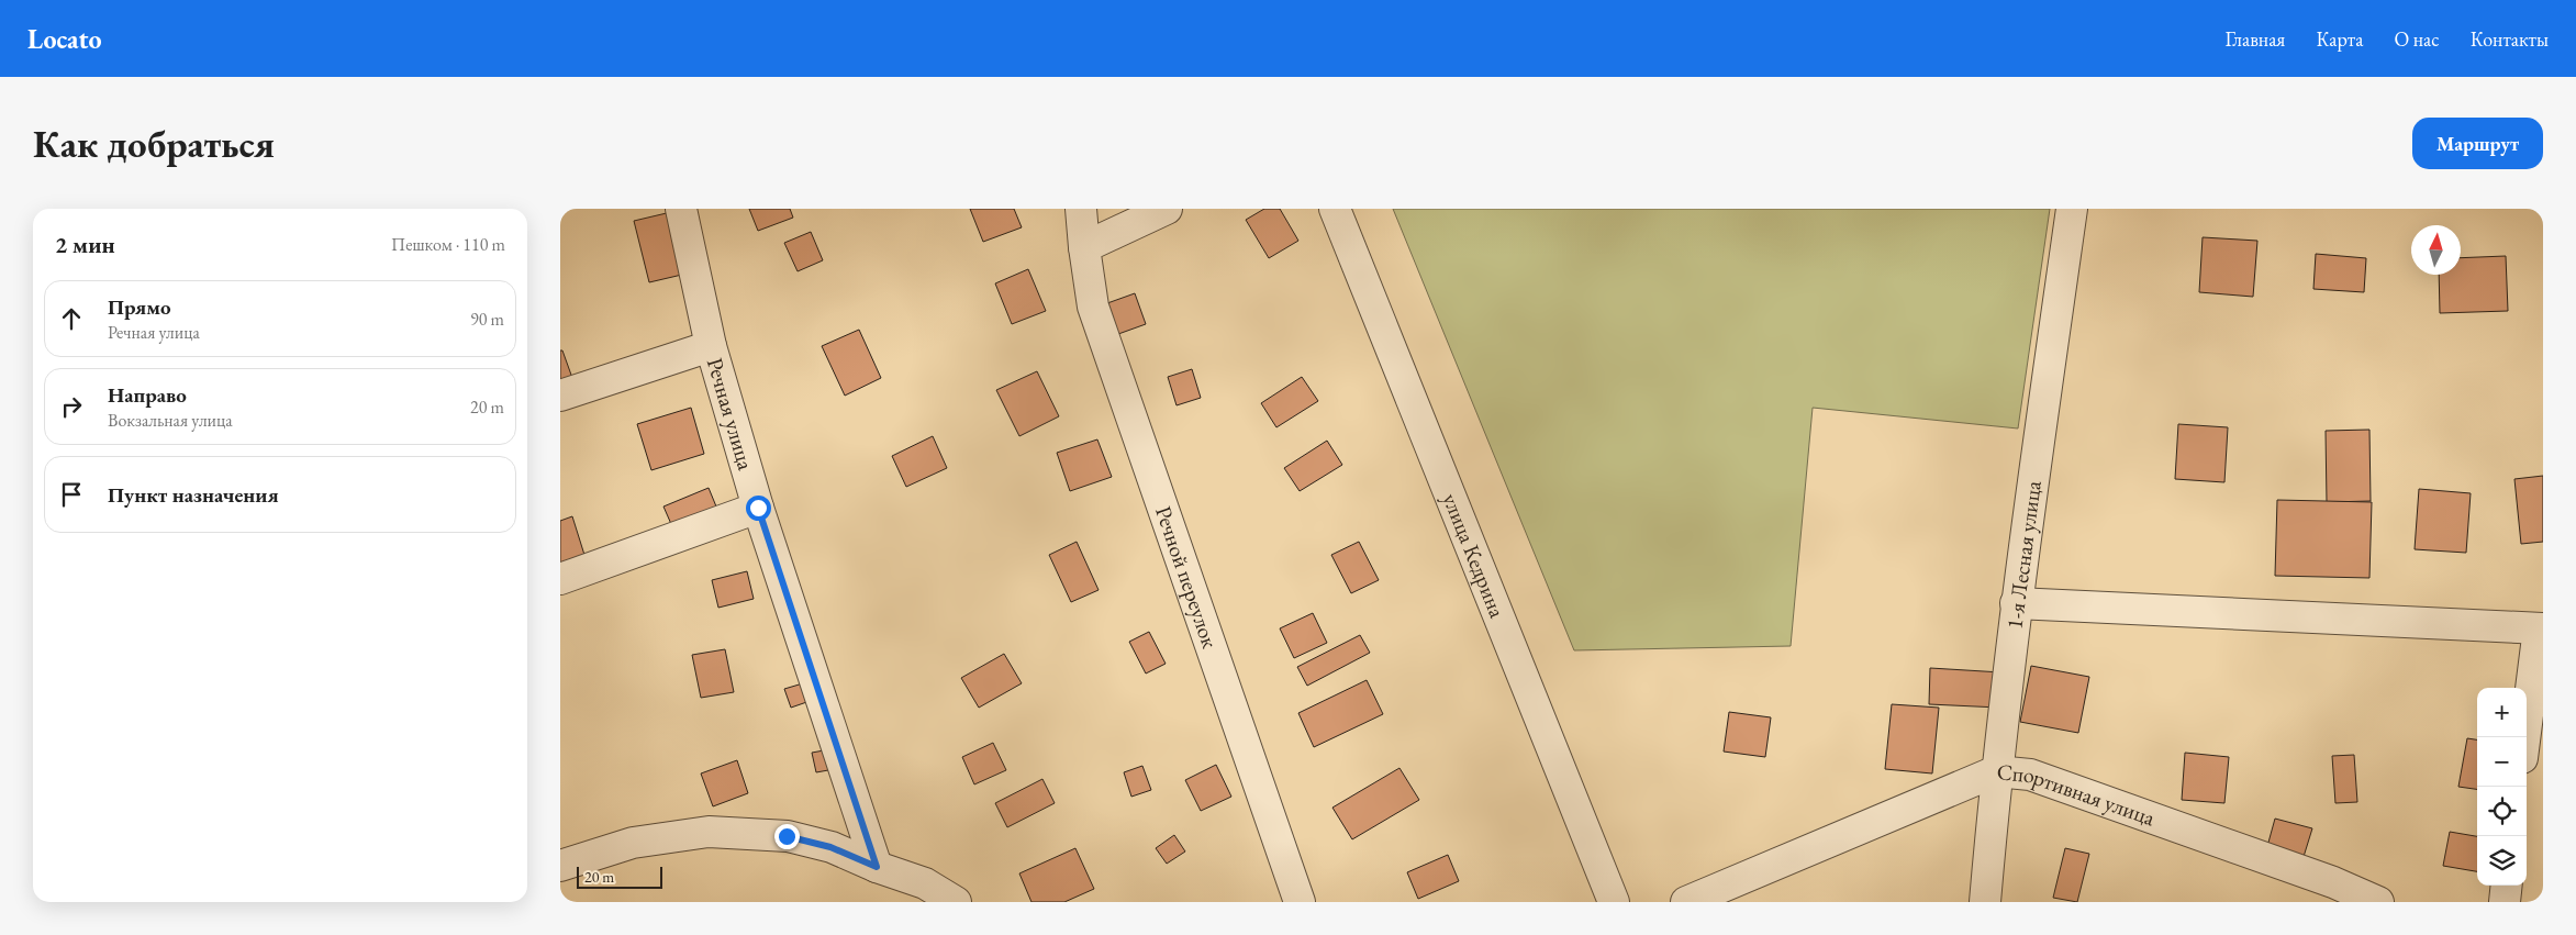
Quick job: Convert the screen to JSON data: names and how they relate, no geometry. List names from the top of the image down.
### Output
{
  "streets": {
    "street": [
      "Речная улица",
      "1-я Лесная улица",
      "улица Кедрина",
      "Речной переулок",
      "Спортивная улица"
    ]
  },
  "crossings": [
    ["1-я Лесная улица", "Спортивная улица"]
  ],
  "scale_bar": "20 m",
  "north": "top",
  "page": {
    "header": "Locato",
    "nav": [
      "Главная",
      "Карта",
      "О нас",
      "Контакты"
    ],
    "buttons": "Маршрут",
    "title": "Как добраться",
    "heading": ["2 мин", "Пешком · 110 m"],
    "list": [
      ["Прямо", "Речная улица", "90 m"],
      ["Направо", "Вокзальная улица", "20 m"],
      "Пункт назначения"
    ],
    "map_buttons": ["+", "−"],
    "scale": "20 m"
  }
}
